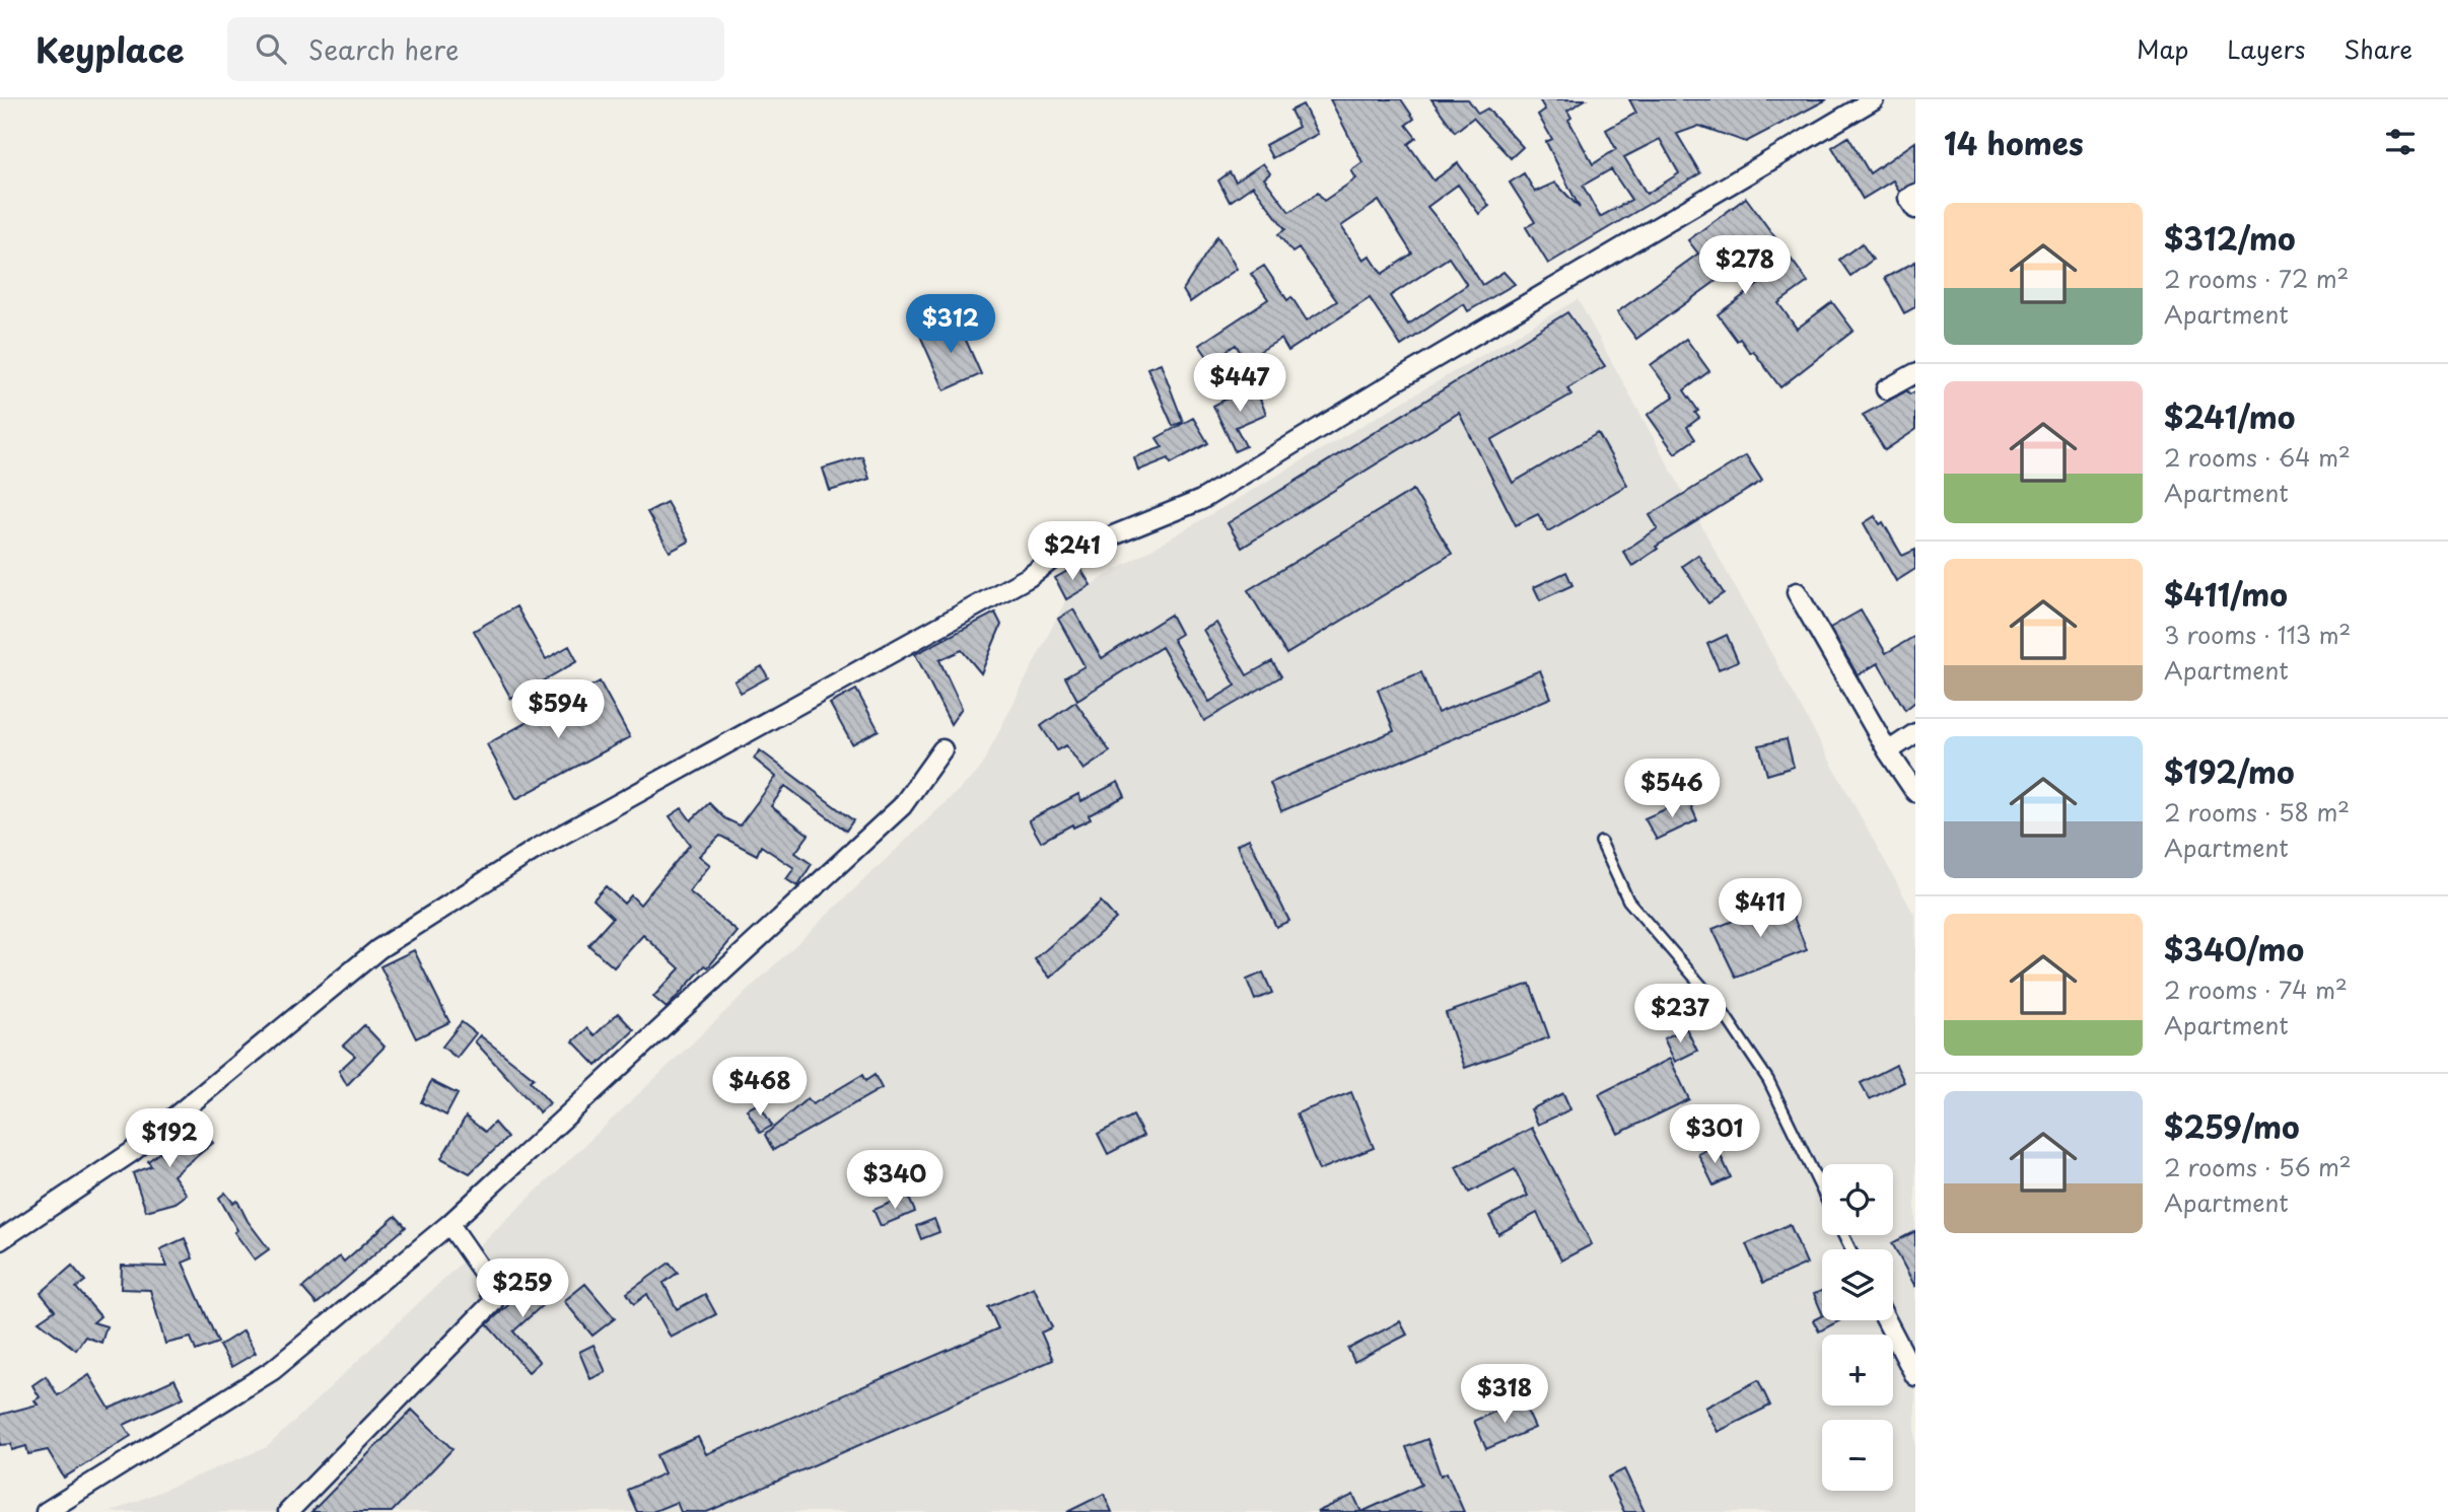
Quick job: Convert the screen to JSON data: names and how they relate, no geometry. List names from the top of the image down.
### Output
{
  "page": {
    "header": "Keyplace",
    "search": "Search here",
    "nav": ["Map", "Layers", "Share"],
    "heading": "14 homes",
    "list": [
      {
        "name": "$312/mo",
        "note": "2 rooms · 72 m² · Apartment"
      },
      {
        "name": "$241/mo",
        "note": "2 rooms · 64 m² · Apartment"
      },
      {
        "name": "$411/mo",
        "note": "3 rooms · 113 m² · Apartment"
      },
      {
        "name": "$192/mo",
        "note": "2 rooms · 58 m² · Apartment"
      },
      {
        "name": "$340/mo",
        "note": "2 rooms · 74 m² · Apartment"
      },
      {
        "name": "$259/mo",
        "note": "2 rooms · 56 m² · Apartment"
      }
    ],
    "price": [
      "$278",
      "$312",
      "$447",
      "$241",
      "$594",
      "$546",
      "$411",
      "$237",
      "$468",
      "$301",
      "$192",
      "$340",
      "$259",
      "$318"
    ],
    "map_buttons": ["+", "−"]
  }
}
